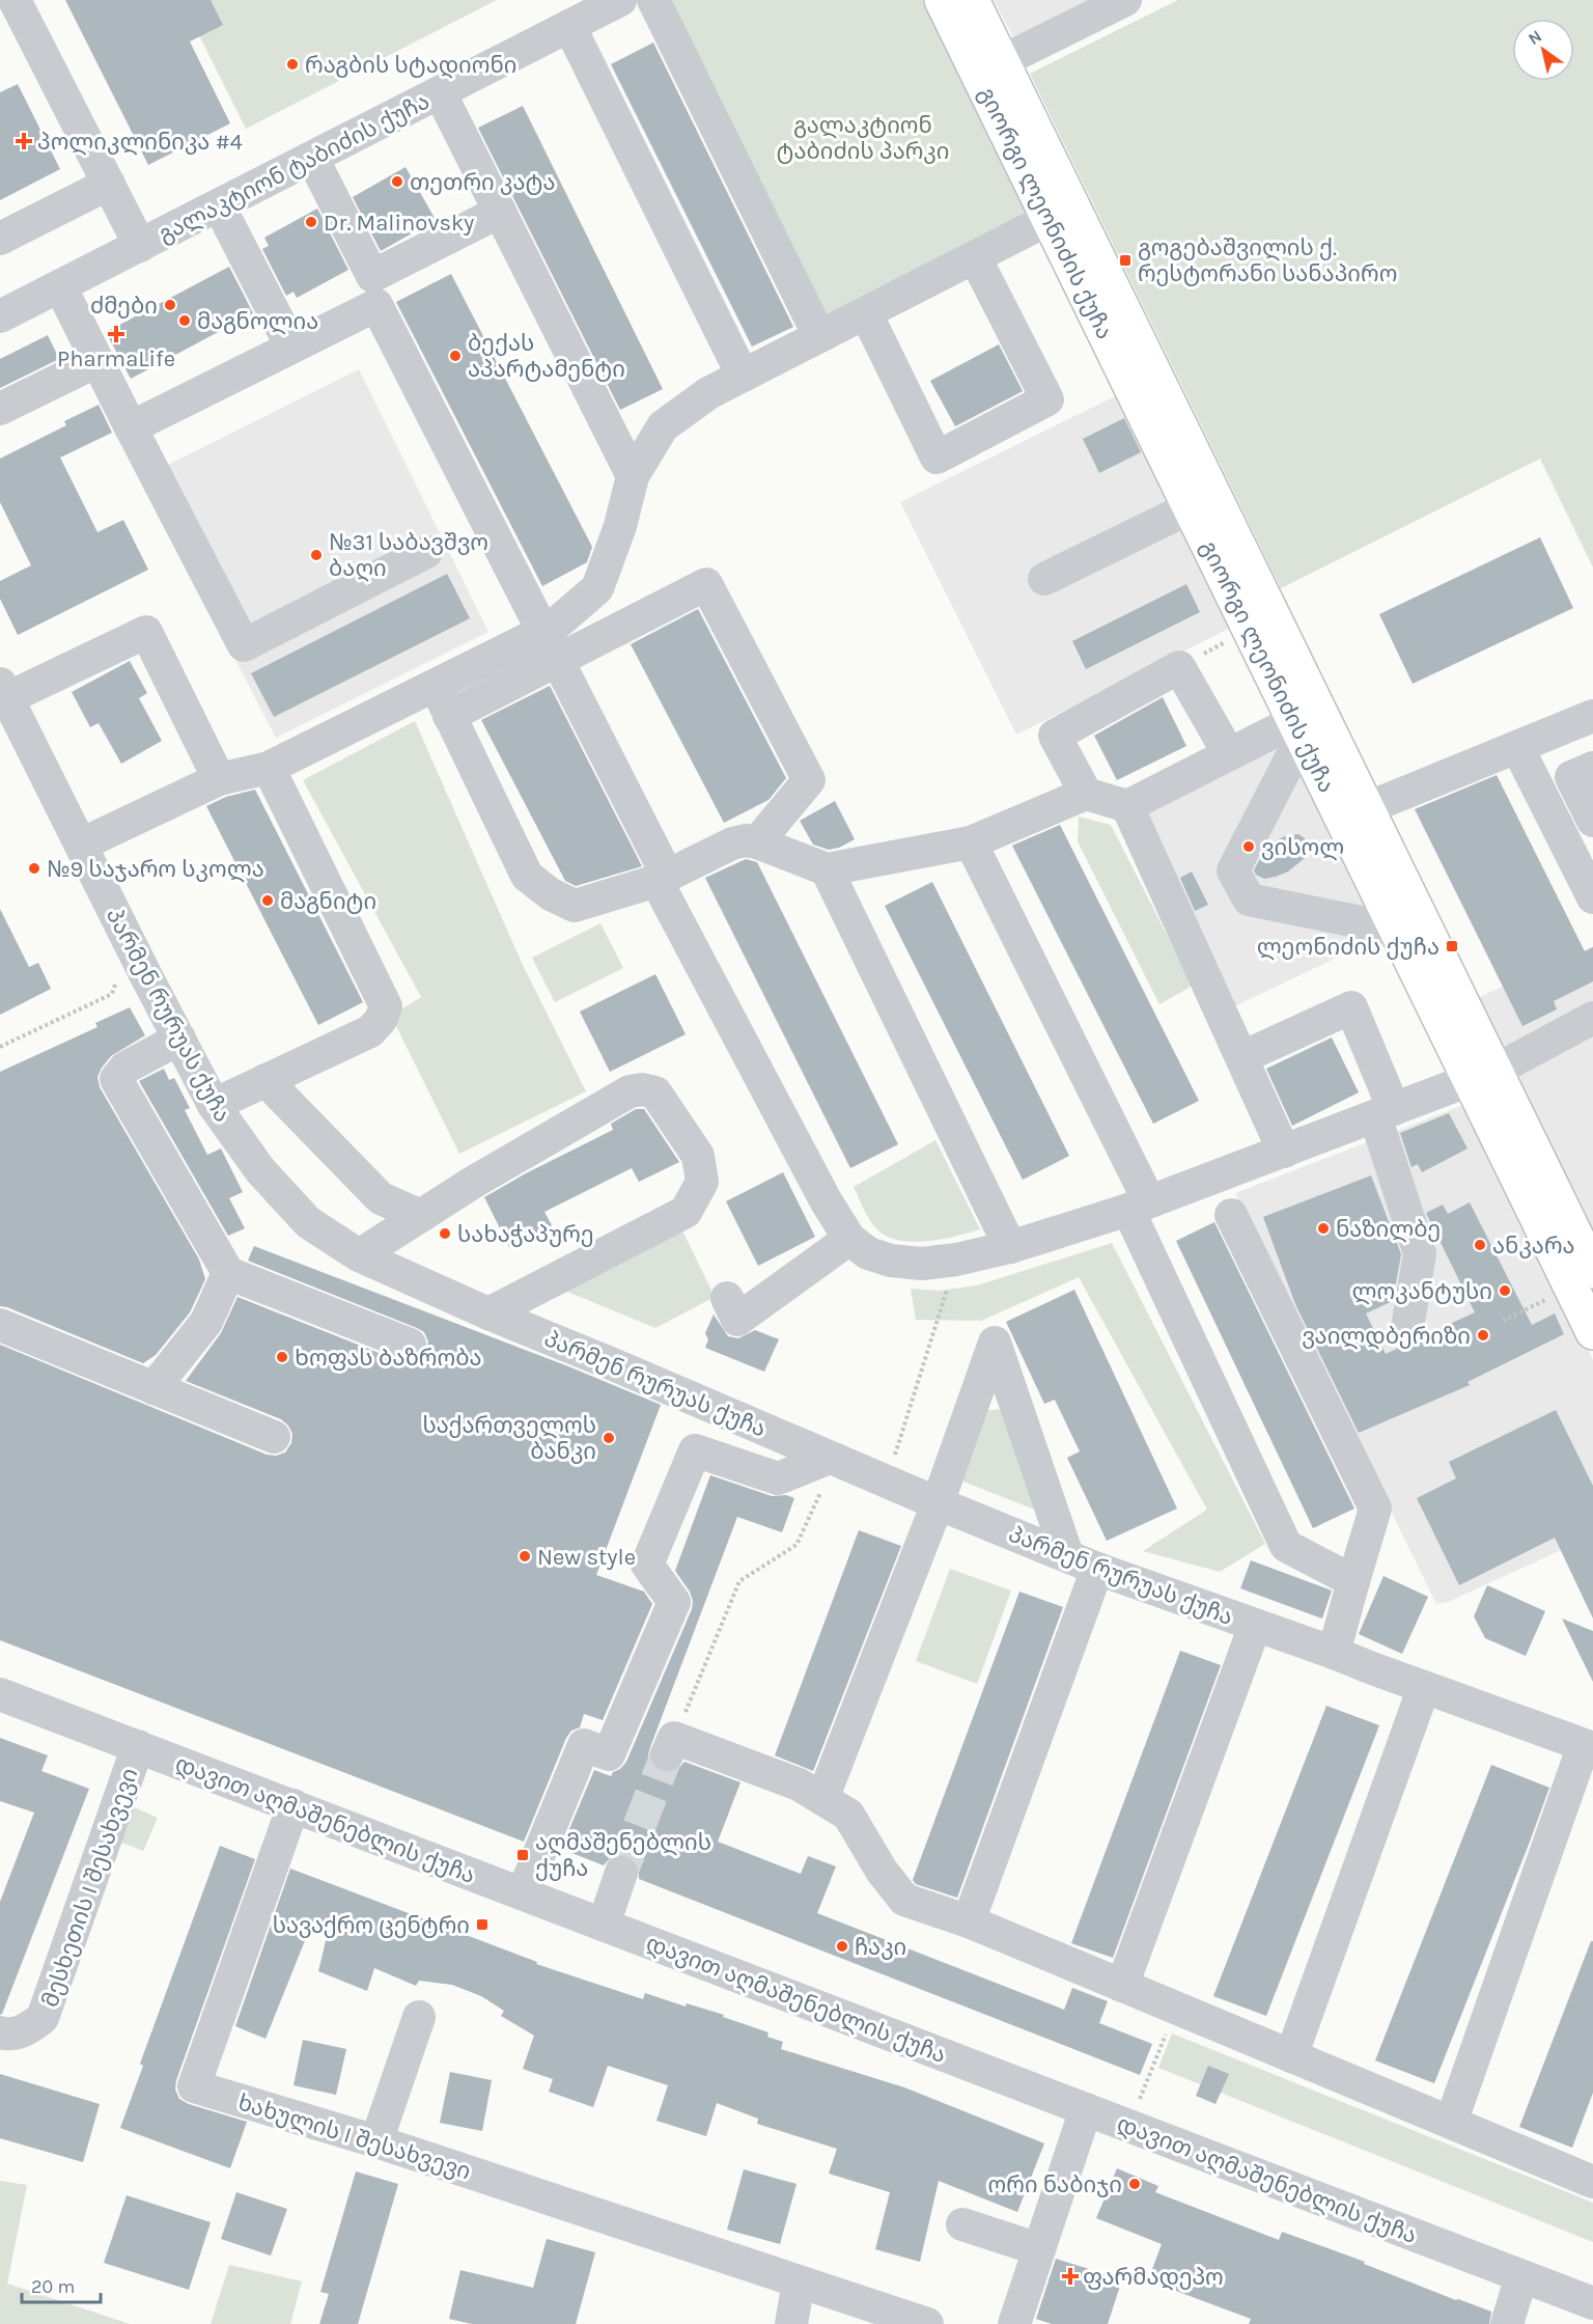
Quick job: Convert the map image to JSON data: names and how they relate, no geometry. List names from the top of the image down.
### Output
{
  "streets": {
    "main road": ["გიორგი ლეონიძის ქუჩა"],
    "street": [
      "გალაკტიონ ტაბიძის ქუჩა",
      "პარმენ რურუას ქუჩა",
      "დავით აღმაშენებლის ქუჩა",
      "მესხეთის I შესახვევი",
      "ხახულის I შესახვევი"
    ]
  },
  "crossings": [
    ["დავით აღმაშენებლის ქუჩა", "მესხეთის I შესახვევი"],
    ["დავით აღმაშენებლის ქუჩა", "ხახულის I შესახვევი"]
  ],
  "parks": ["გალაკტიონ ტაბიძის პარკი"],
  "places": {
    "other": [
      "რაგბის სტადიონი",
      "თეთრი კატა",
      "Dr. Malinovsky",
      "ძმები",
      "მაგნოლია",
      "ბექას აპარტამენტი",
      "№31 საბავშვო ბაღი",
      "ვისოლ",
      "№9 საჯარო სკოლა",
      "მაგნიტი",
      "ნაზილბე",
      "სახაჭაპურე",
      "ანკარა",
      "ლოკანტუსი",
      "ვაილდბერიზი",
      "Ხოფას Ბაზრობა",
      "საქართველოს ბანკი",
      "New style",
      "ჩაკი",
      "ორი ნაბიჯი"
    ],
    "health": ["პოლიკლინიკა #4", "PharmaLife", "ფარმადეპო"],
    "transit": [
      "გოგებაშვილის ქ. რესტორანი სანაპირო",
      "ლეონიძის ქუჩა",
      "აღმაშენებლის ქუჩა",
      "სავაქრო ცენტრი"
    ]
  },
  "scale_bar": "20 m",
  "north": "top left"
}
